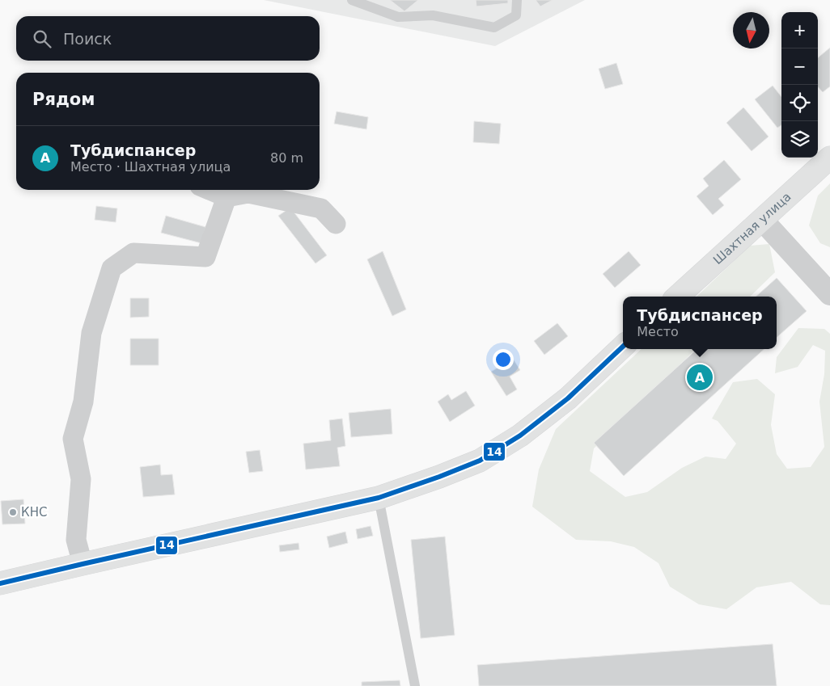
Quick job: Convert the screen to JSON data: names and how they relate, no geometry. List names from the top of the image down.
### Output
{
  "streets": {
    "main road": ["Шахтная улица"]
  },
  "places": ["КНС"],
  "lines": ["transit line 14"],
  "north": "bottom",
  "page": {
    "map_buttons": ["+", "−"],
    "search": "Поиск",
    "heading": "Рядом",
    "list": [
      {
        "mark": "A",
        "name": "Тубдиспансер",
        "note": "Место · Шахтная улица",
        "value": "80 m"
      }
    ],
    "popup": ["Тубдиспансер", "Место"],
    "pins": "A"
  }
}
